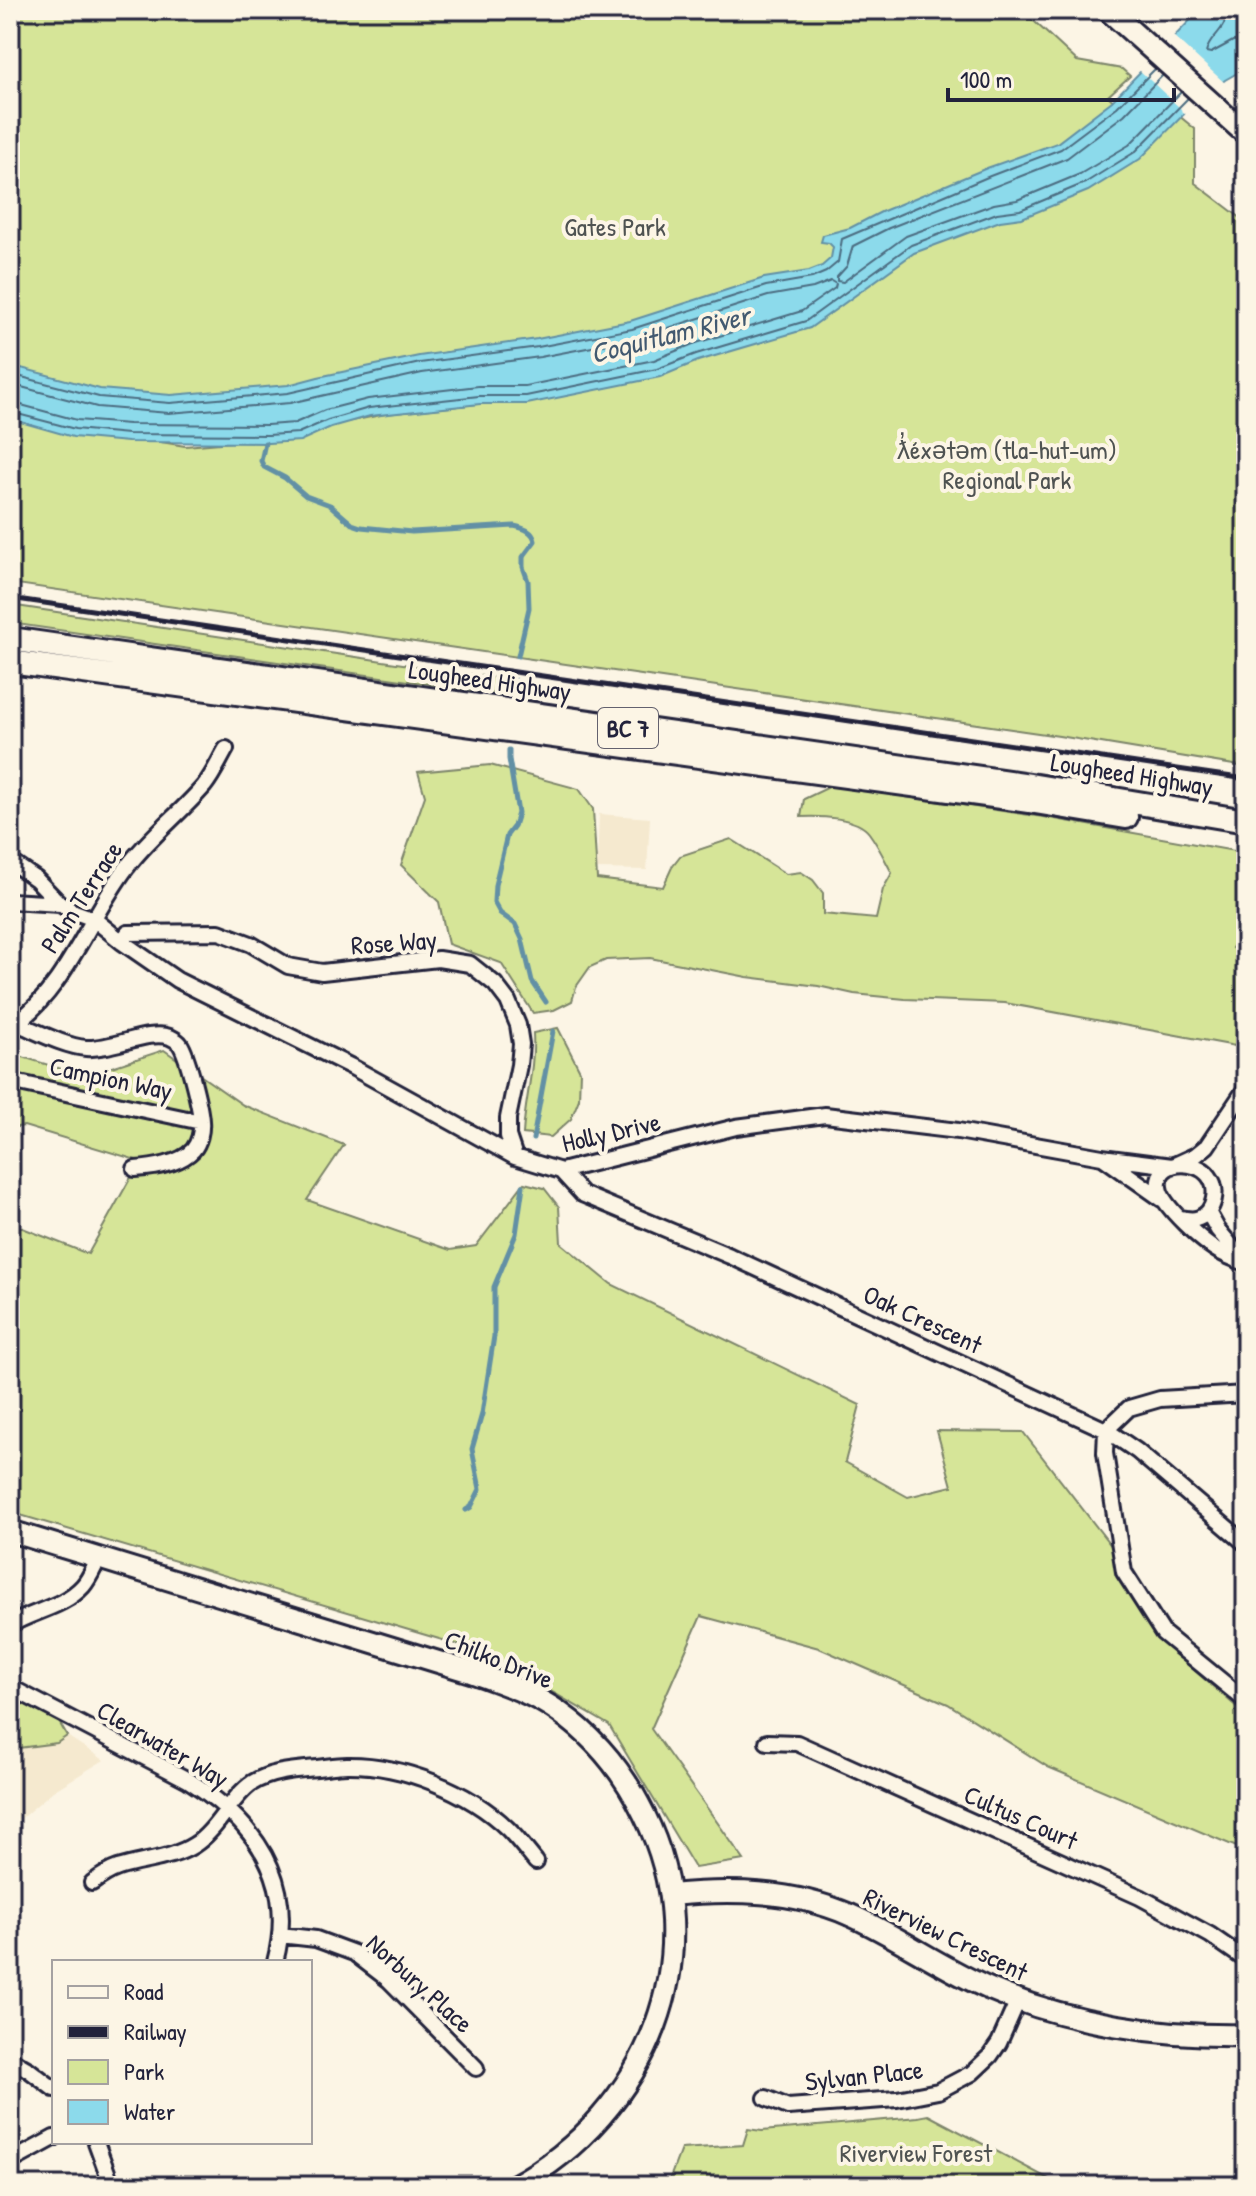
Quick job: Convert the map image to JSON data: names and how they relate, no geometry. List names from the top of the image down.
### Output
{
  "streets": {
    "main road": ["Lougheed Highway", "BC 7"],
    "street": [
      "Palm Terrace",
      "Rose Way",
      "Campion Way",
      "Holly Drive",
      "Oak Crescent",
      "Chilko Drive",
      "Clearwater Way",
      "Cultus Court",
      "Riverview Crescent",
      "Norbury Place",
      "Sylvan Place"
    ]
  },
  "crossings": [
    ["Palm Terrace", "Campion Way"],
    ["Palm Terrace", "Holly Drive"],
    ["Rose Way", "Holly Drive"],
    ["Holly Drive", "Oak Crescent"],
    ["Chilko Drive", "Riverview Crescent"],
    ["Clearwater Way", "Norbury Place"],
    ["Riverview Crescent", "Sylvan Place"]
  ],
  "water": ["Coquitlam River"],
  "parks": ["Gates Park", "ƛ̓éxətəm (tla-hut-um) Regional Park", "Riverview Forest"],
  "legend": [
    "Road",
    "Railway",
    "Park",
    "Water"
  ],
  "scale_bar": "100 m"
}
